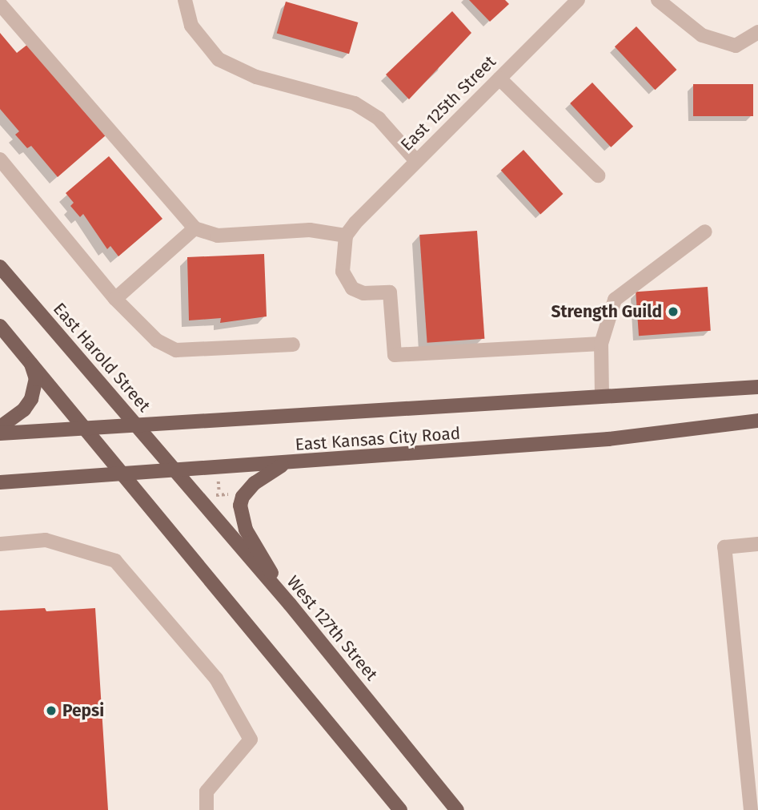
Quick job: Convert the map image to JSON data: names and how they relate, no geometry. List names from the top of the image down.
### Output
{
  "streets": {
    "main road": ["East Harold Street", "East Kansas City Road", "West 127th Street"],
    "street": ["East 125th Street"]
  },
  "crossings": [
    ["East Harold Street", "East Kansas City Road"],
    ["East Harold Street", "West 127th Street"],
    ["East Kansas City Road", "West 127th Street"]
  ],
  "places": ["Strength Guild", "Pepsi"]
}
